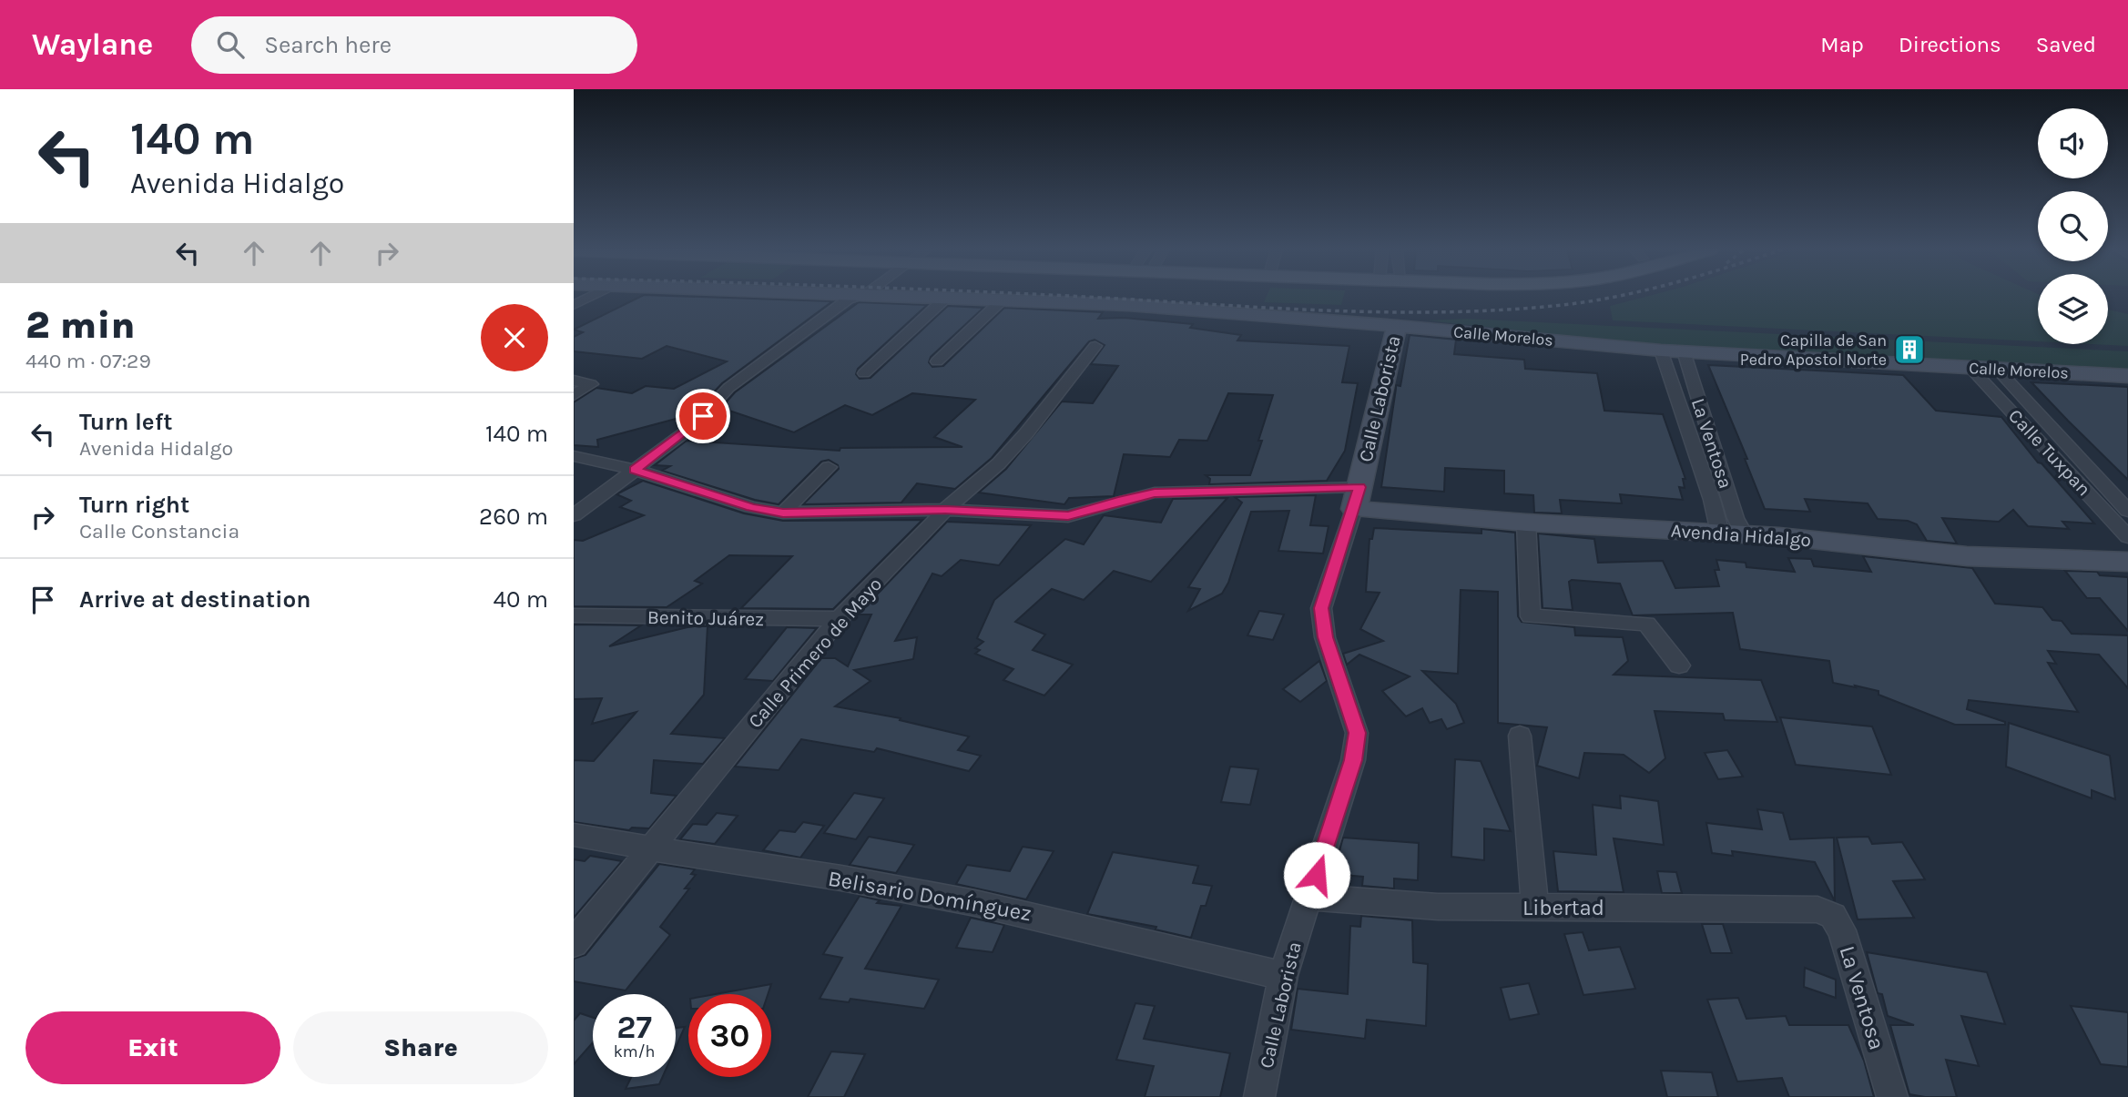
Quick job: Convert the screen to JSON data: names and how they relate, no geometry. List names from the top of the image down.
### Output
{
  "streets": {
    "street": [
      "Calle Morelos",
      "Calle Laborista",
      "La Ventosa",
      "Calle Tuxpan",
      "Avendia Hidalgo",
      "Benito Juárez",
      "Calle Primero de Mayo",
      "Belisario Domínguez",
      "Libertad"
    ]
  },
  "crossings": [
    ["Calle Morelos", "Calle Laborista"],
    ["Calle Morelos", "La Ventosa"],
    ["Calle Morelos", "Calle Tuxpan"],
    ["Calle Laborista", "Avendia Hidalgo"],
    ["Calle Laborista", "Belisario Domínguez"],
    ["Calle Laborista", "Libertad"],
    ["La Ventosa", "Avendia Hidalgo"],
    ["La Ventosa", "Libertad"],
    ["Benito Juárez", "Calle Primero de Mayo"],
    ["Calle Primero de Mayo", "Belisario Domínguez"]
  ],
  "places": {
    "building": ["Capilla de San Pedro Apostol Norte"]
  },
  "page": {
    "header": "Waylane",
    "search": "Search here",
    "nav": ["Map", "Directions", "Saved"],
    "turn": ["140 m", "Avenida Hidalgo"],
    "heading": ["2 min", "440 m · 07:29"],
    "list": [
      {
        "name": "Turn left",
        "note": "Avenida Hidalgo",
        "value": "140 m"
      },
      {
        "name": "Turn right",
        "note": "Calle Constancia",
        "value": "260 m"
      },
      {
        "name": "Arrive at destination",
        "value": "40 m"
      }
    ],
    "speed": "27 km/h",
    "limit": "30",
    "buttons": ["Exit", "Share"]
  }
}
